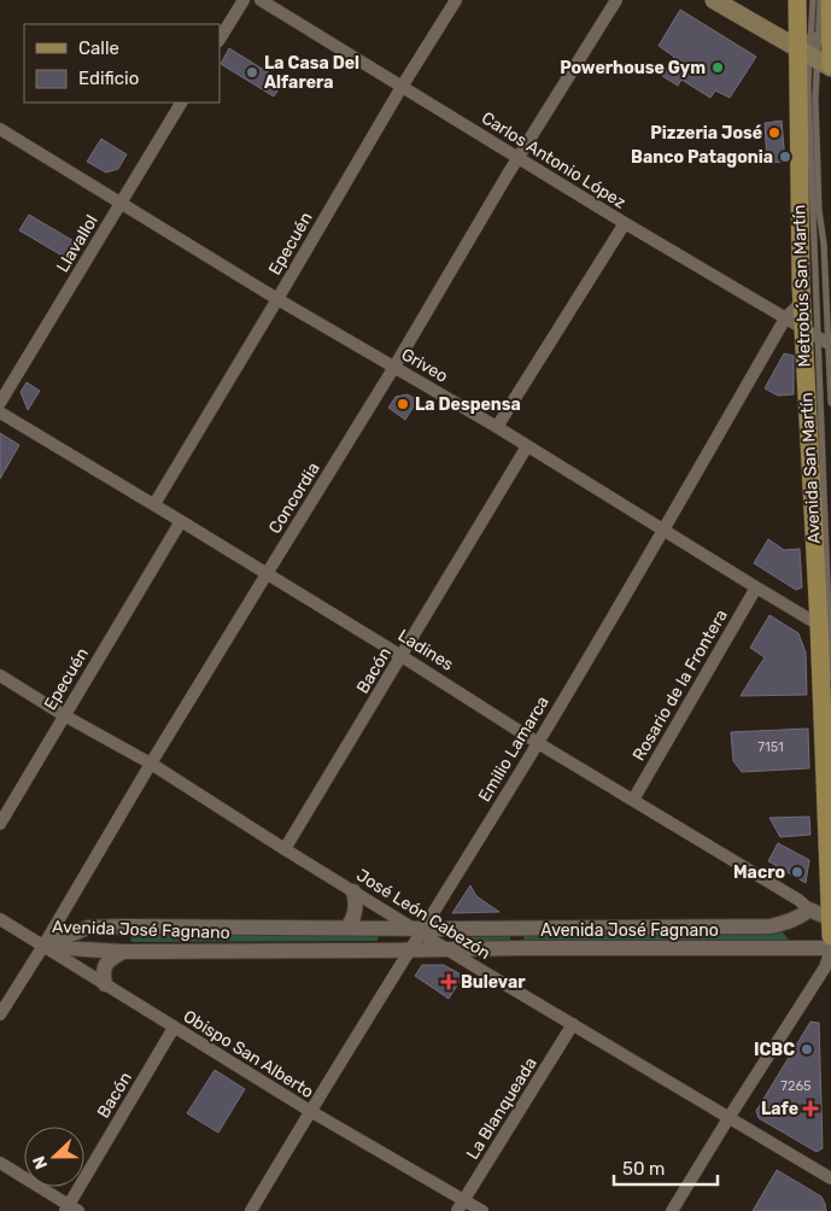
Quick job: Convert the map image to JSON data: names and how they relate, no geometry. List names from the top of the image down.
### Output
{
  "streets": {
    "main road": ["Avenida San Martín"],
    "street": [
      "Carlos Antonio López",
      "Llavallol",
      "Epecuén",
      "Griveo",
      "Concordia",
      "Ladines",
      "Bacón",
      "Rosario de la Frontera",
      "Emilio Lamarca",
      "José León Cabezón",
      "Avenida José Fagnano",
      "Obispo San Alberto",
      "La Blanqueada"
    ],
    "lane": ["Metrobús San Martín"]
  },
  "crossings": [
    ["Carlos Antonio López", "Epecuén"],
    ["Carlos Antonio López", "Metrobús San Martín"],
    ["Carlos Antonio López", "Avenida San Martín"],
    ["Carlos Antonio López", "Concordia"],
    ["Carlos Antonio López", "Emilio Lamarca"],
    ["Llavallol", "Griveo"],
    ["Epecuén", "Griveo"],
    ["Epecuén", "Ladines"],
    ["Epecuén", "José León Cabezón"],
    ["Metrobús San Martín", "Avenida San Martín"],
    ["Griveo", "Avenida San Martín"],
    ["Griveo", "Concordia"],
    ["Griveo", "Bacón"],
    ["Griveo", "Rosario de la Frontera"],
    ["Griveo", "Emilio Lamarca"],
    ["Avenida San Martín", "Ladines"],
    ["Avenida San Martín", "Emilio Lamarca"],
    ["Concordia", "Ladines"],
    ["Concordia", "José León Cabezón"],
    ["Concordia", "Avenida José Fagnano"],
    ["Concordia", "Obispo San Alberto"],
    ["Ladines", "Bacón"],
    ["Ladines", "Rosario de la Frontera"],
    ["Ladines", "Emilio Lamarca"],
    ["Ladines", "Avenida José Fagnano"],
    ["Bacón", "José León Cabezón"],
    ["Bacón", "Obispo San Alberto"],
    ["Emilio Lamarca", "José León Cabezón"],
    ["Emilio Lamarca", "Avenida José Fagnano"],
    ["Emilio Lamarca", "Obispo San Alberto"],
    ["José León Cabezón", "Avenida José Fagnano"],
    ["José León Cabezón", "La Blanqueada"],
    ["Avenida José Fagnano", "Obispo San Alberto"],
    ["Obispo San Alberto", "La Blanqueada"]
  ],
  "places": {
    "other": [
      "Powerhouse Gym",
      "La Casa Del Alfarera",
      "Pizzeria José",
      "Banco Patagonia",
      "La Despensa",
      "Macro",
      "ICBC"
    ],
    "health": ["Bulevar", "Lafe"]
  },
  "house_numbers": ["7151", "7265"],
  "legend": ["Calle", "Edificio"],
  "scale_bar": "50 m",
  "north": "left"
}
